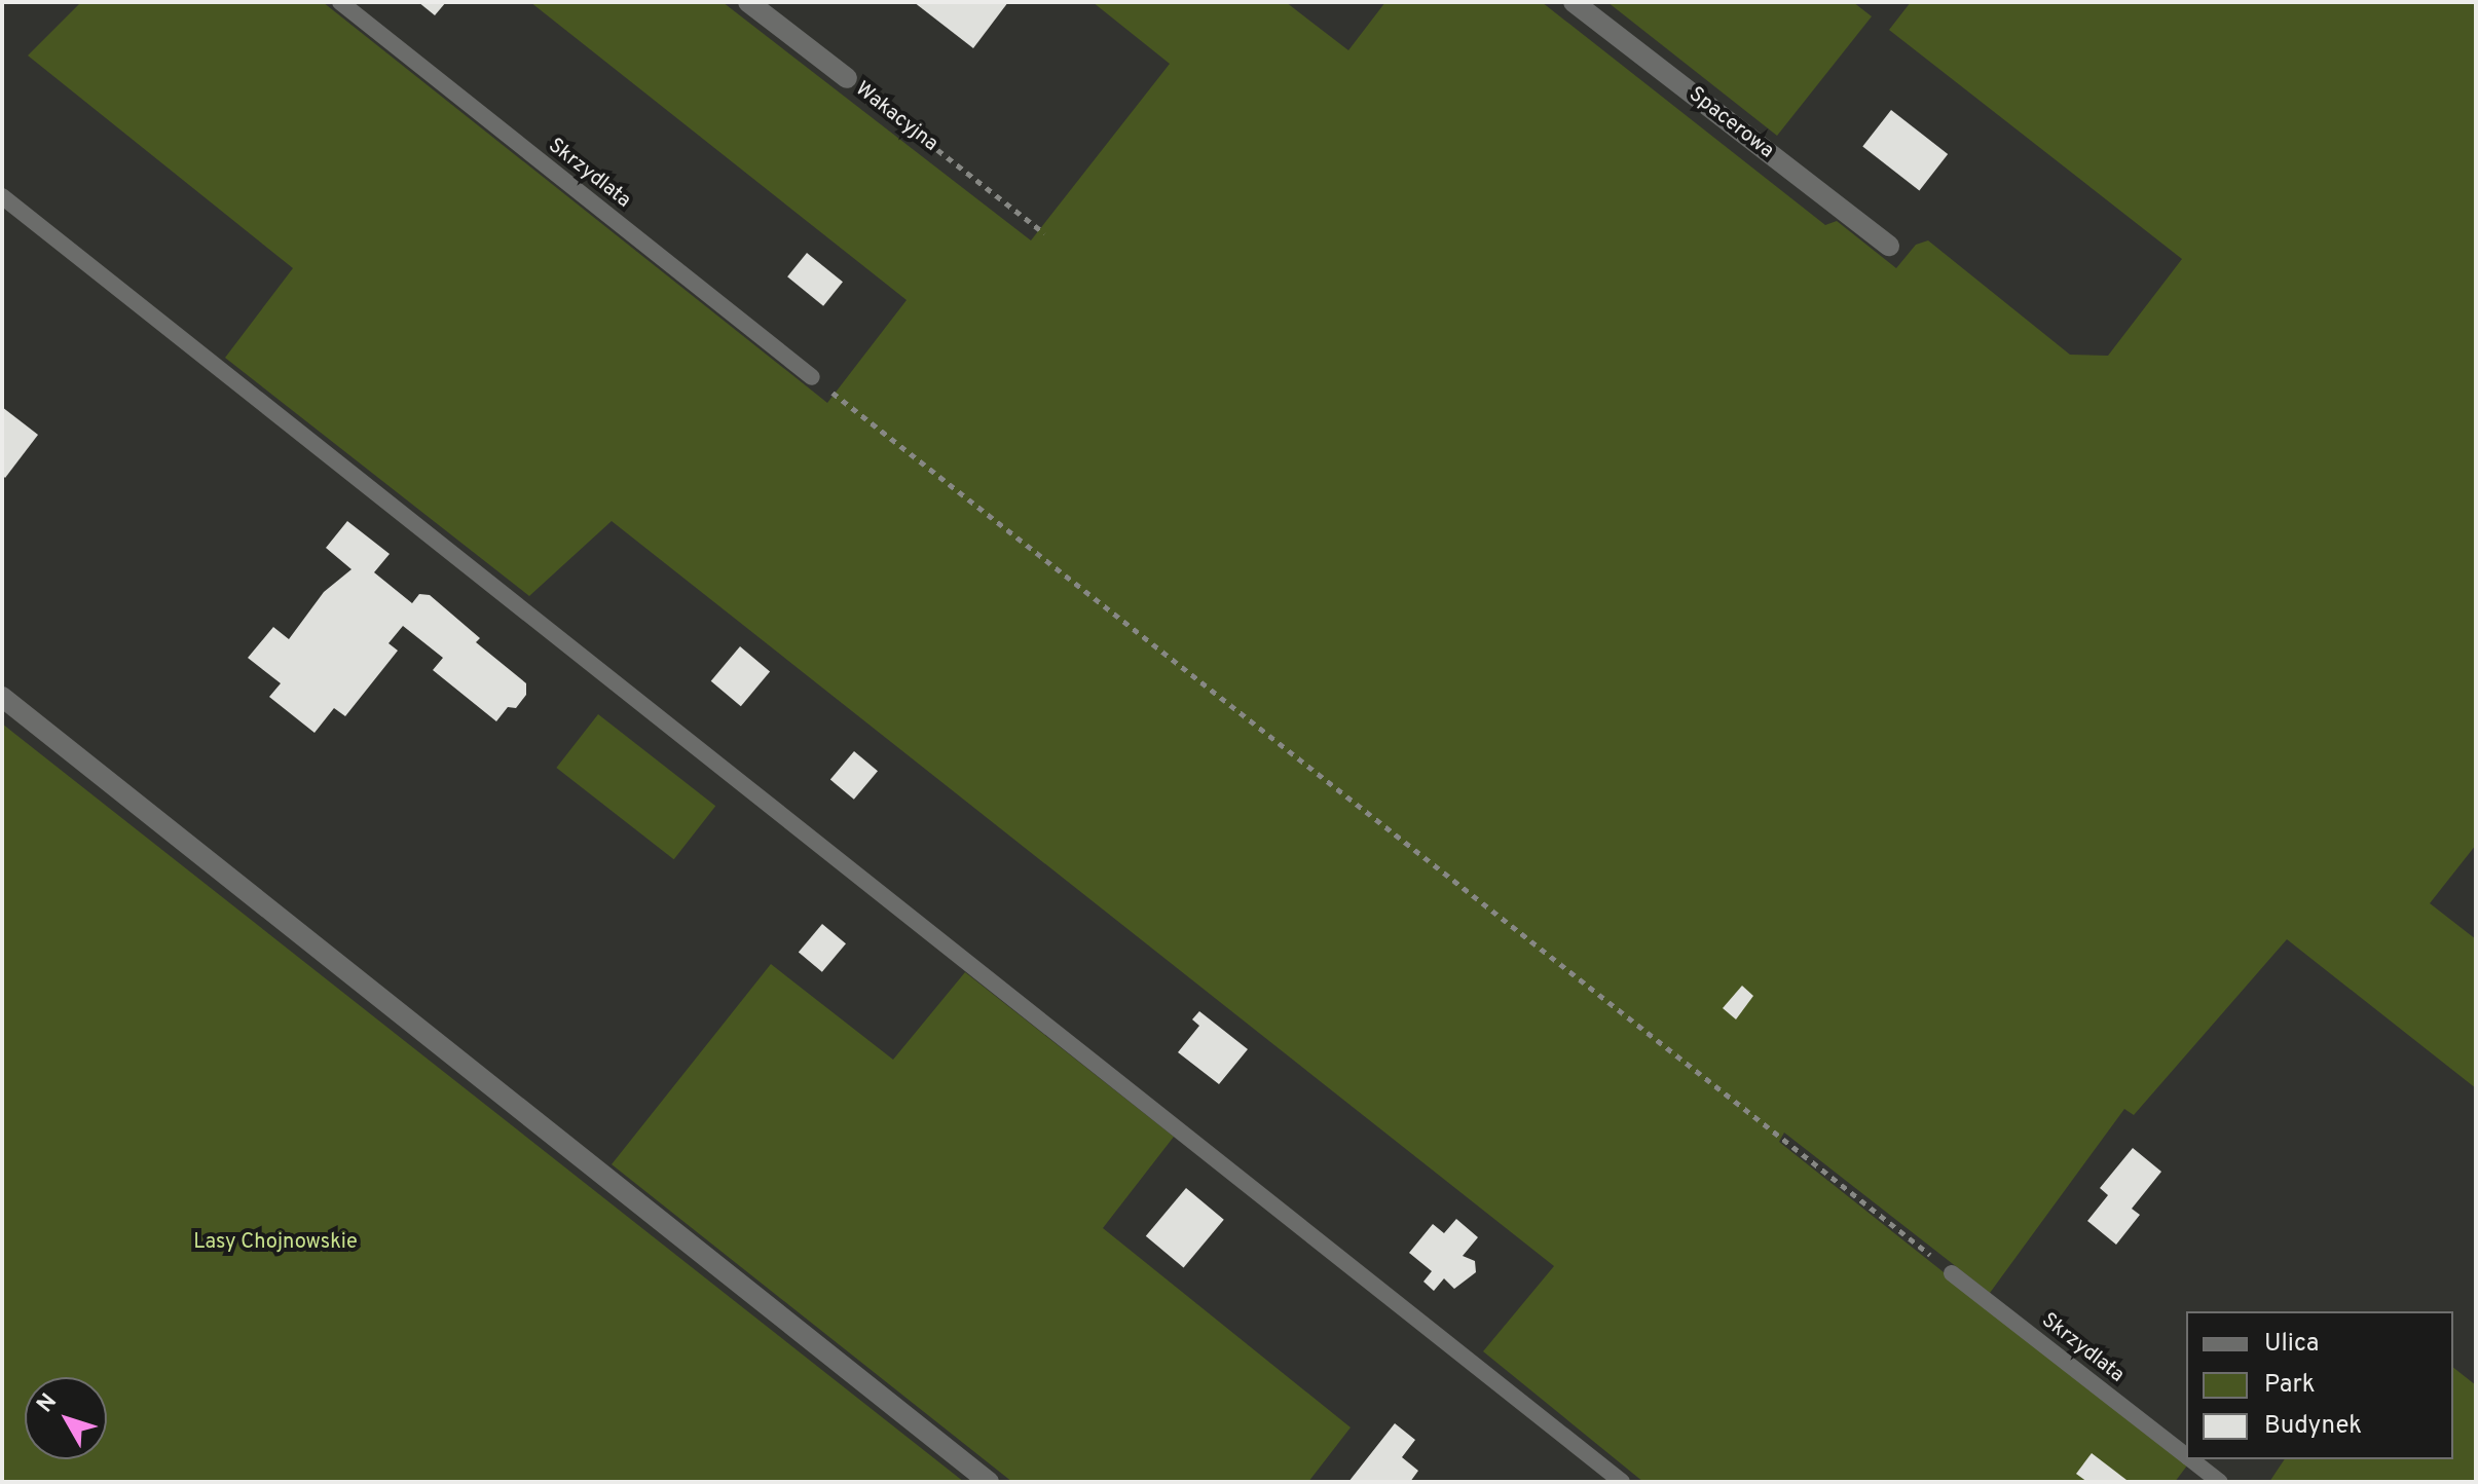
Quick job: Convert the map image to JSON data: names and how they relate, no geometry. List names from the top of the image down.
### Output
{
  "streets": {
    "street": ["Wakacyjna", "Spacerowa"],
    "lane": ["Skrzydlata"]
  },
  "parks": ["Lasy Chojnowskie"],
  "legend": ["Ulica", "Park", "Budynek"],
  "north": "top left"
}
